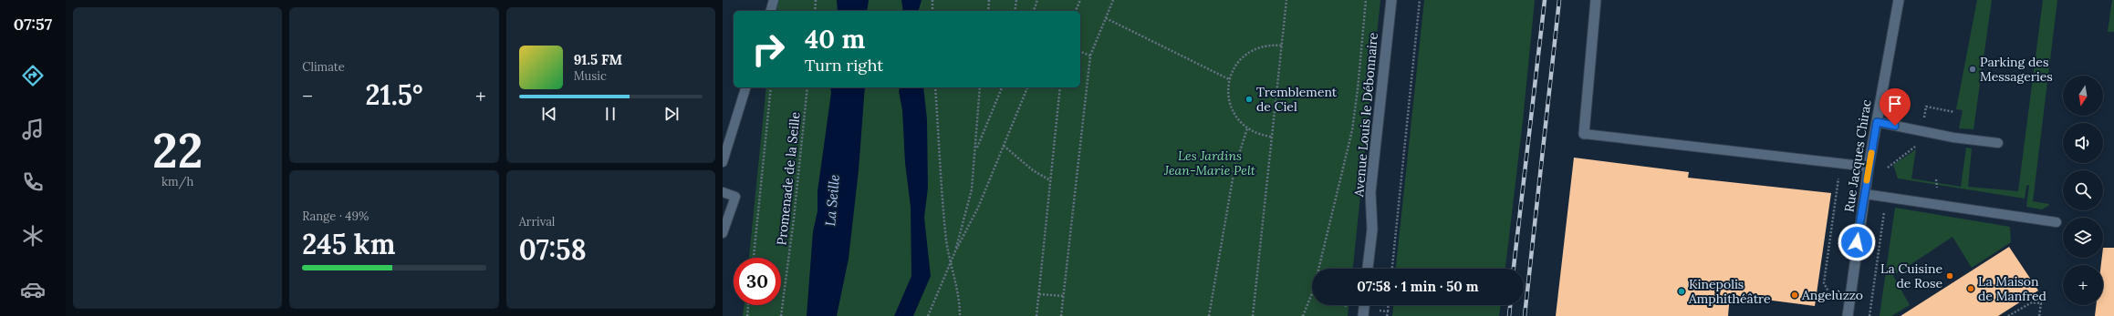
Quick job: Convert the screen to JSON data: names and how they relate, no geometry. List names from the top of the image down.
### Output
{
  "streets": {
    "street": ["Avenue Louis le Débonnaire", "Rue Jacques Chirac"],
    "path": ["Promenade de la Seille"]
  },
  "water": ["La Seille"],
  "parks": ["Les Jardins Jean-Marie Pelt"],
  "places": [
    "Parking des Messageries",
    "Tremblement de Ciel",
    "La Cuisine de Rose",
    "La Maison de Manfred",
    "Kinepolis Amphithéâtre",
    "Angelùzzo"
  ],
  "north": "bottom",
  "page": {
    "tabs": "07:57",
    "tile": [
      ["22", "km/h"],
      "Climate",
      ["Range · 49%", "245 km"],
      ["Arrival", "07:58"]
    ],
    "turn": ["40 m", "Turn right"],
    "song": ["91.5 FM", "Music"],
    "map_buttons": "+",
    "heat": ["−", "21.5°", "+"],
    "limit": "30",
    "trip": "07:58 · 1 min · 50 m"
  }
}
